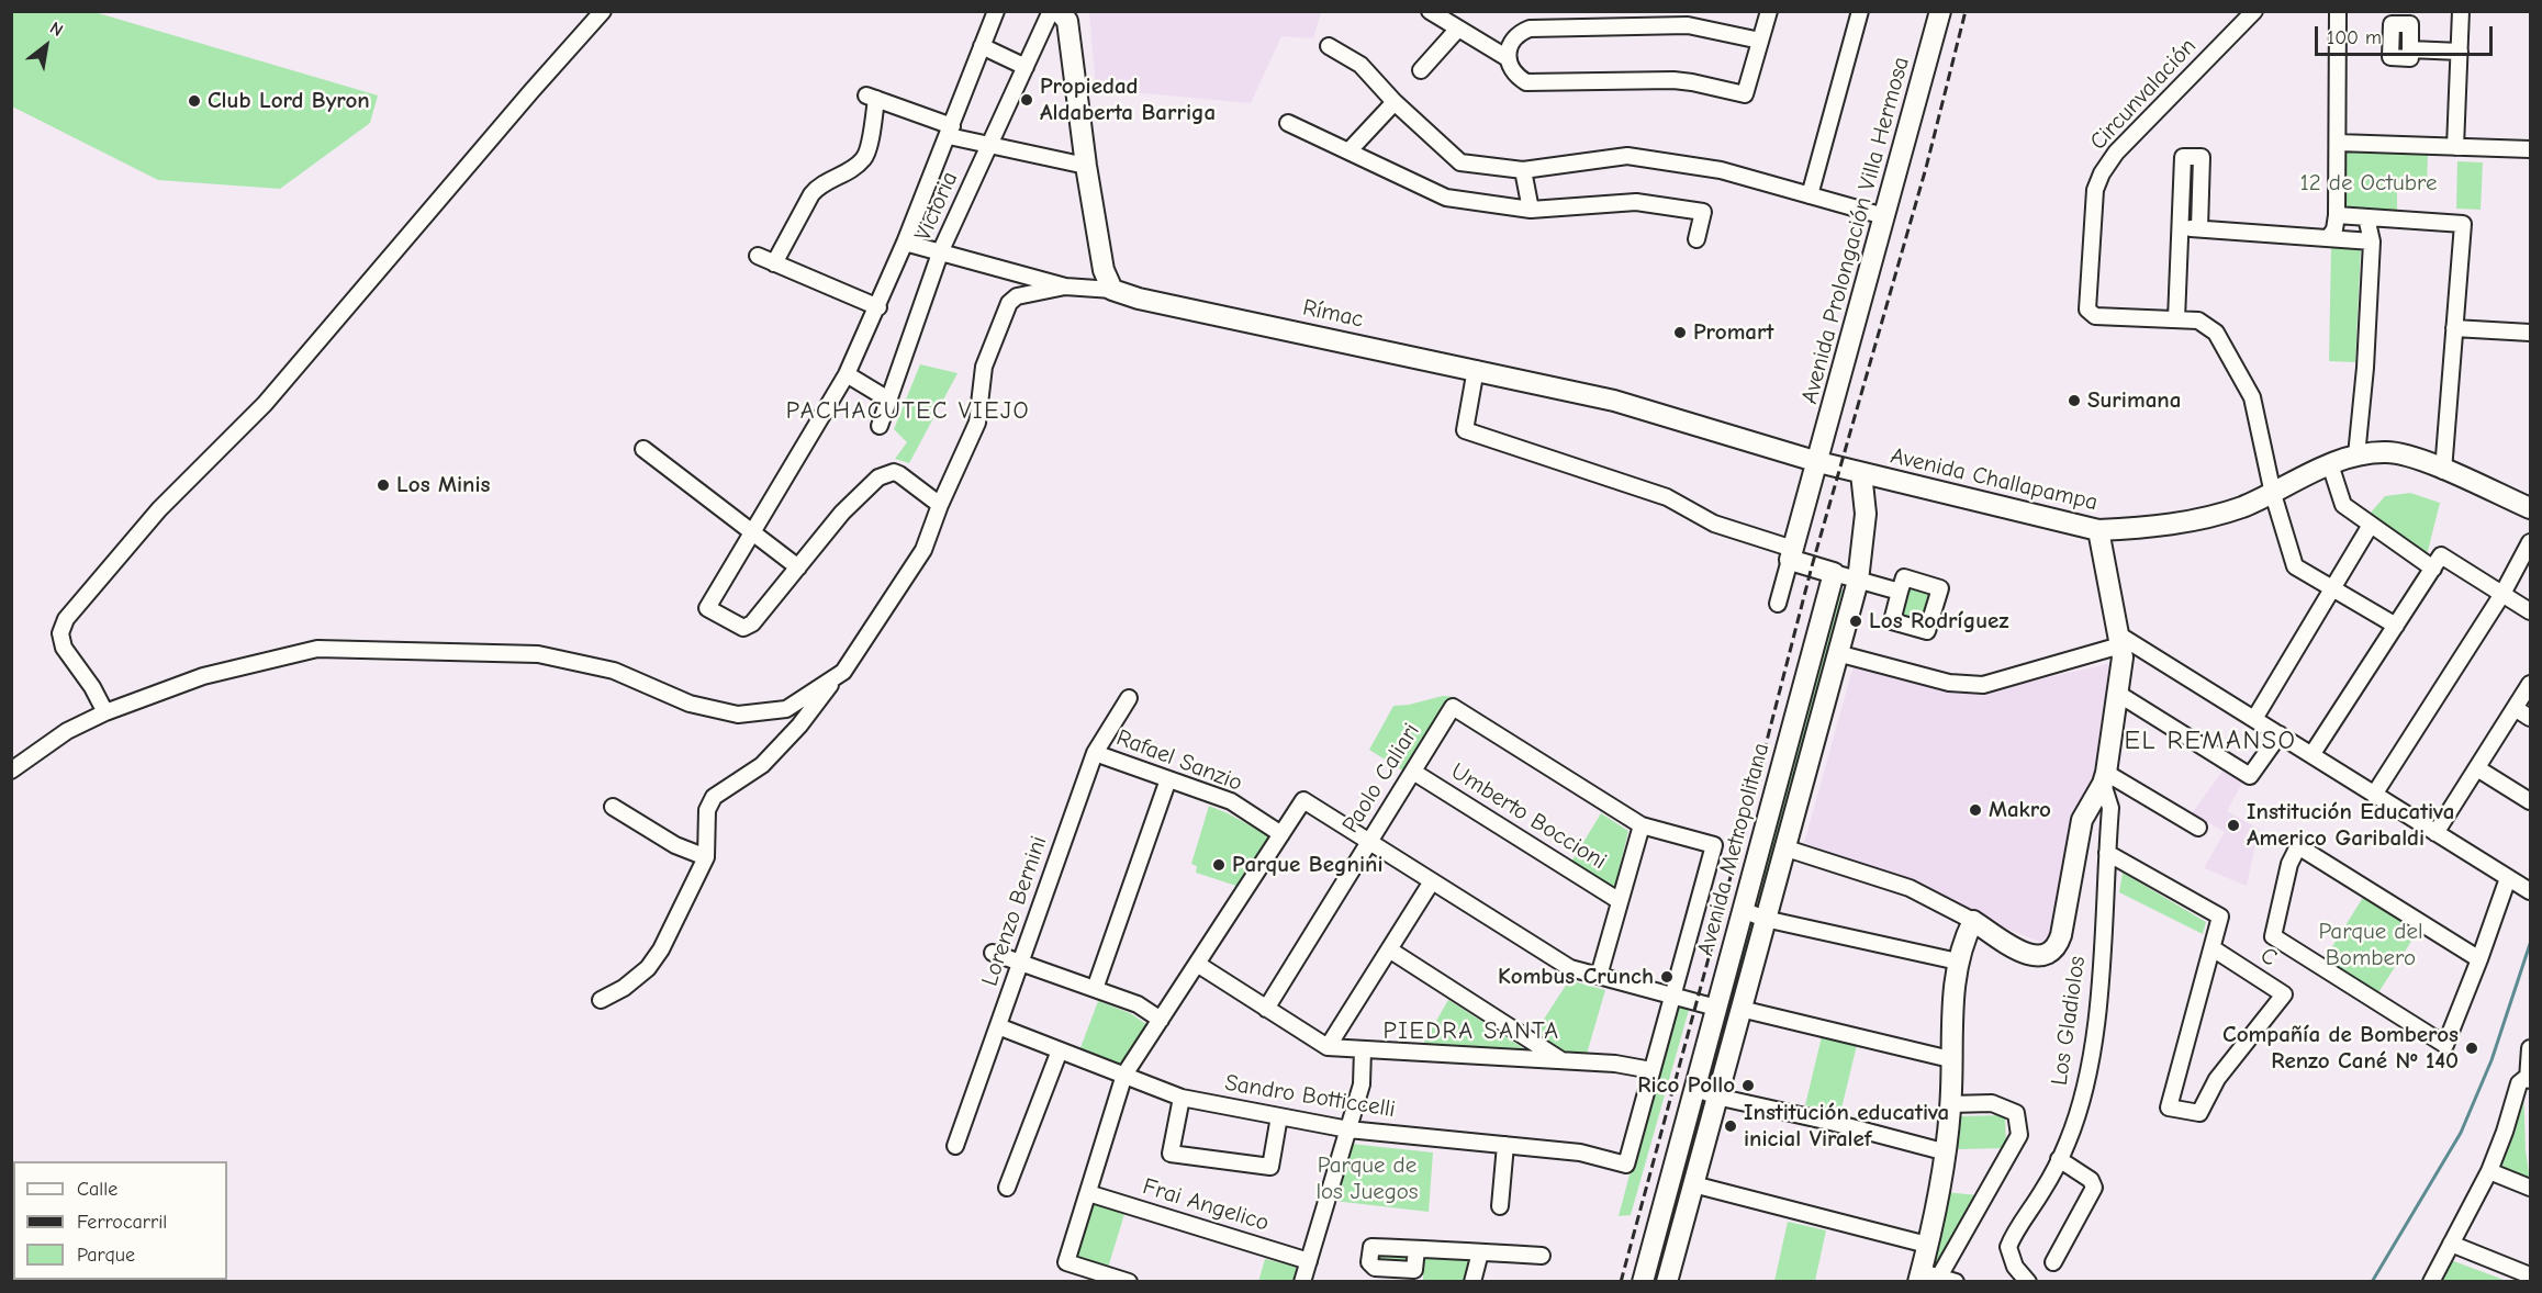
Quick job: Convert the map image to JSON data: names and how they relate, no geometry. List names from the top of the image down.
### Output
{
  "streets": {
    "street": [
      "Circunvalación",
      "Victoria",
      "Avenida Prolongación Villa Hermosa",
      "Rímac",
      "Avenida Challapampa",
      "Rafael Sanzio",
      "Paolo Caliari",
      "Umberto Boccioni",
      "Avenida Metropolitana",
      "Lorenzo Bernini",
      "C",
      "Los Gladiolos",
      "Sandro Botticcelli",
      "Frai Angelico"
    ]
  },
  "crossings": [
    ["Circunvalación", "Avenida Challapampa"],
    ["Avenida Prolongación Villa Hermosa", "Rímac"],
    ["Avenida Prolongación Villa Hermosa", "Avenida Challapampa"],
    ["Rímac", "Avenida Challapampa"],
    ["Avenida Challapampa", "Avenida Metropolitana"],
    ["Rafael Sanzio", "Lorenzo Bernini"],
    ["Paolo Caliari", "Umberto Boccioni"],
    ["Lorenzo Bernini", "Sandro Botticcelli"]
  ],
  "districts": ["PACHACUTEC VIEJO", "EL REMANSO", "PIEDRA SANTA"],
  "parks": ["12 de Octubre", "Parque del Bombero", "Parque de los Juegos"],
  "places": [
    "Propiedad Aldaberta Barriga",
    "Club Lord Byron",
    "Promart",
    "Surimana",
    "Los Minis",
    "Los Rodríguez",
    "Makro",
    "Institución Educativa Americo Garibaldi",
    "Parque Begnini",
    "Kombus Crunch",
    "Compañía de Bomberos Renzo Cané Nº 140",
    "Rico Pollo",
    "Institución educativa inicial Viralef"
  ],
  "legend": ["Calle", "Ferrocarril", "Parque"],
  "scale_bar": "100 m",
  "north": "top right"
}
